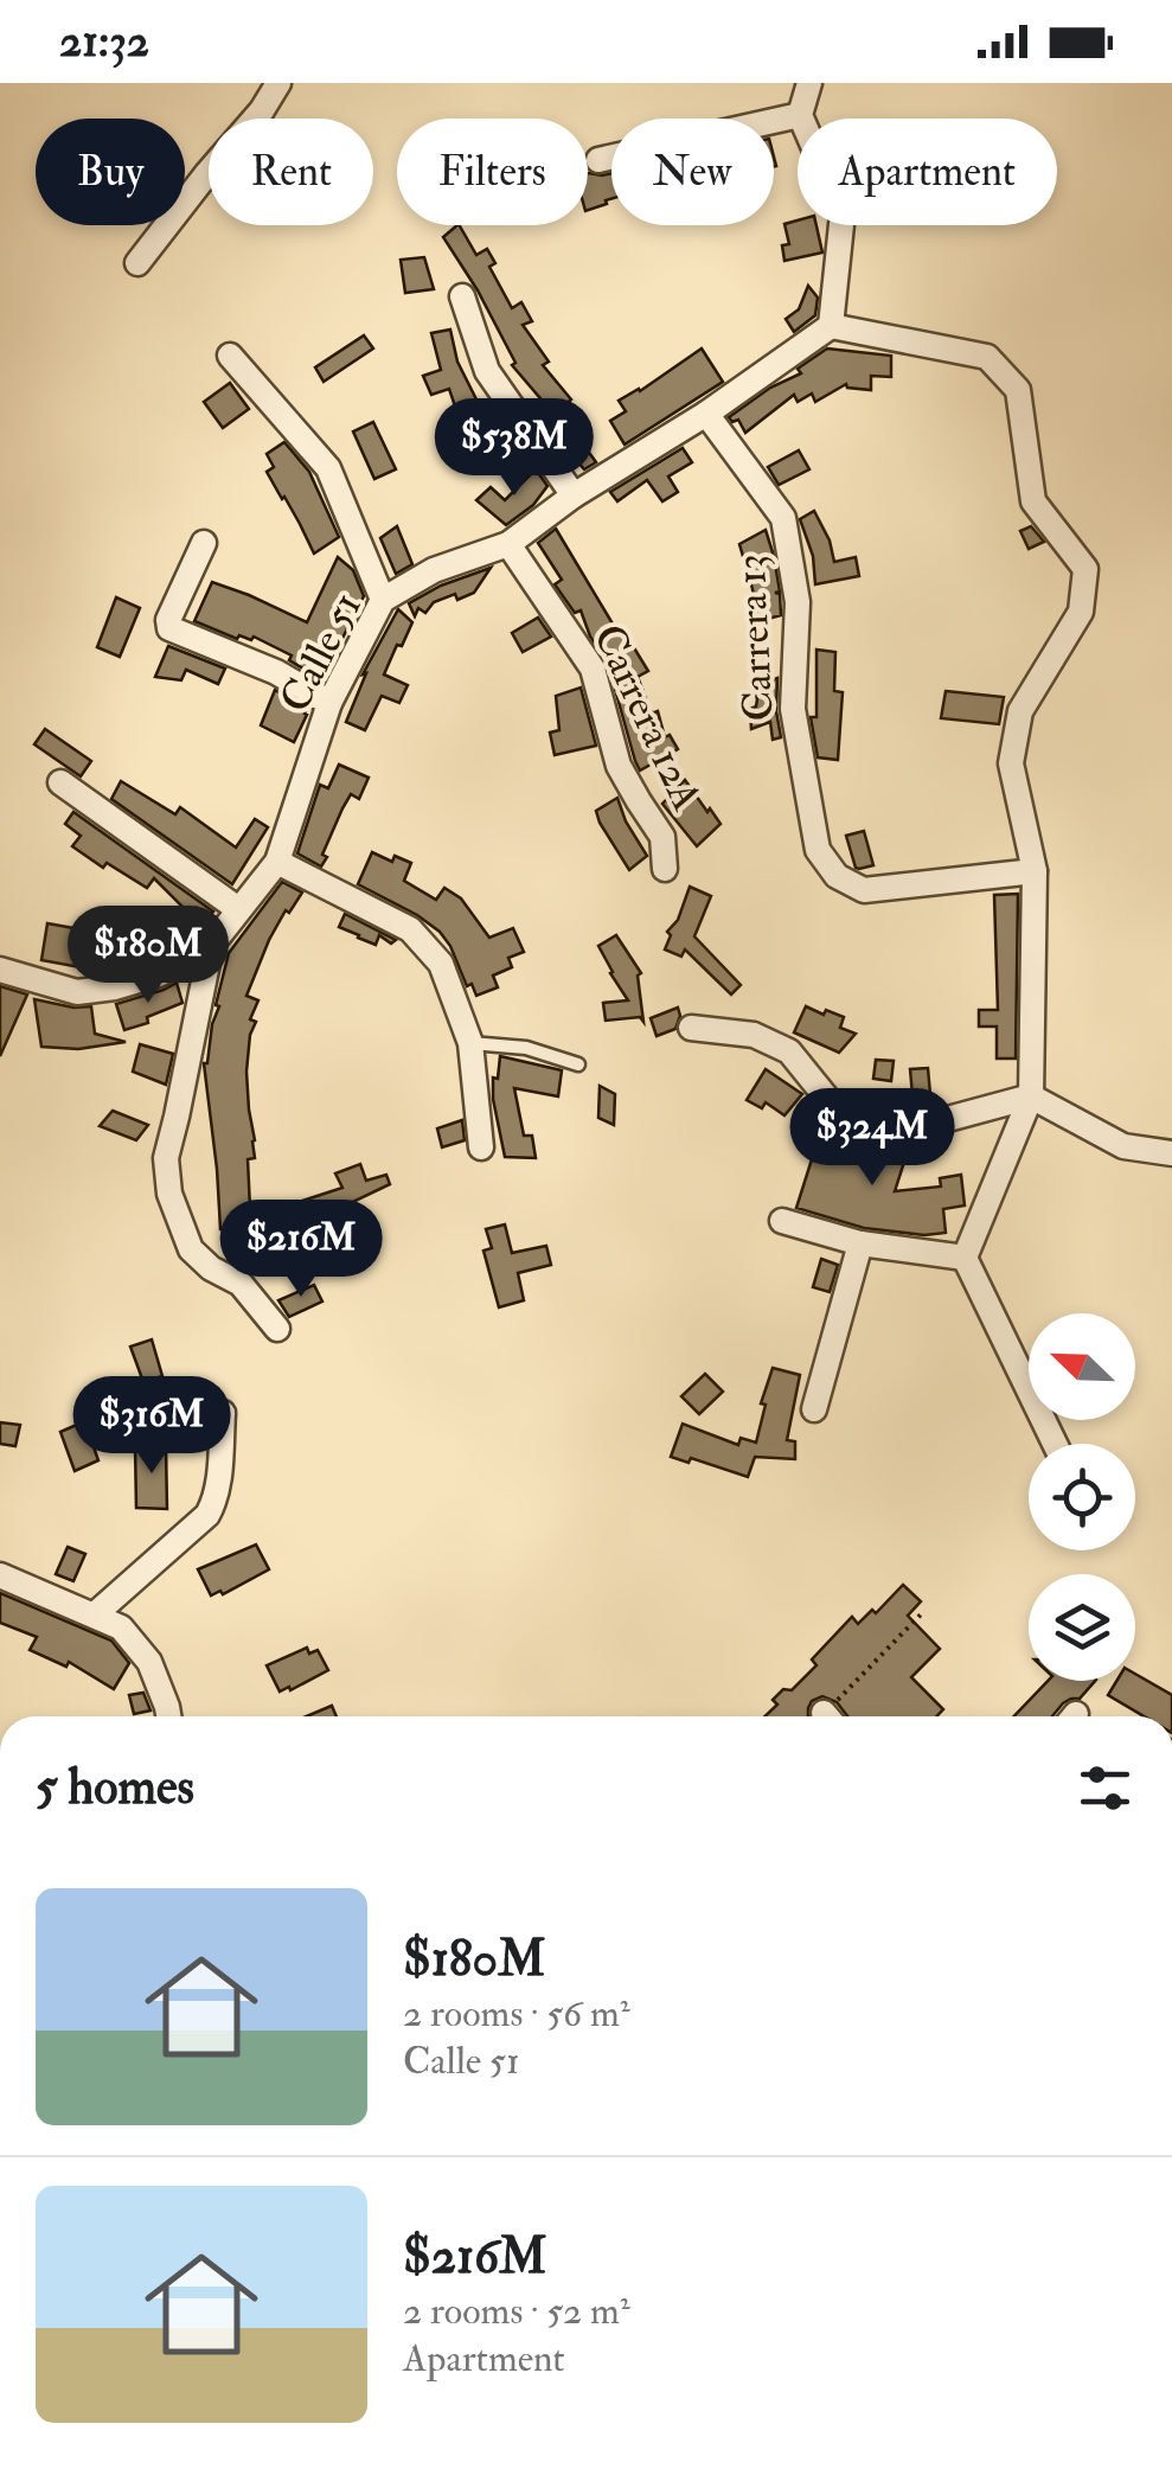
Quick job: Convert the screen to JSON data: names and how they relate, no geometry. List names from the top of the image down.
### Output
{
  "streets": {
    "street": ["Carrera 13", "Calle 51", "Carrera 12A"]
  },
  "crossings": [
    ["Carrera 13", "Calle 51"],
    ["Calle 51", "Carrera 12A"]
  ],
  "north": "top left",
  "page": {
    "status": "21:32",
    "chip": [
      "Buy",
      "Rent",
      "Filters",
      "New",
      "Apartment"
    ],
    "price": [
      "$538M",
      "$180M",
      "$324M",
      "$216M",
      "$316M"
    ],
    "heading": "5 homes",
    "list": [
      {
        "name": "$180M",
        "note": "2 rooms · 56 m² · Calle 51"
      },
      {
        "name": "$216M",
        "note": "2 rooms · 52 m² · Apartment"
      }
    ]
  }
}
